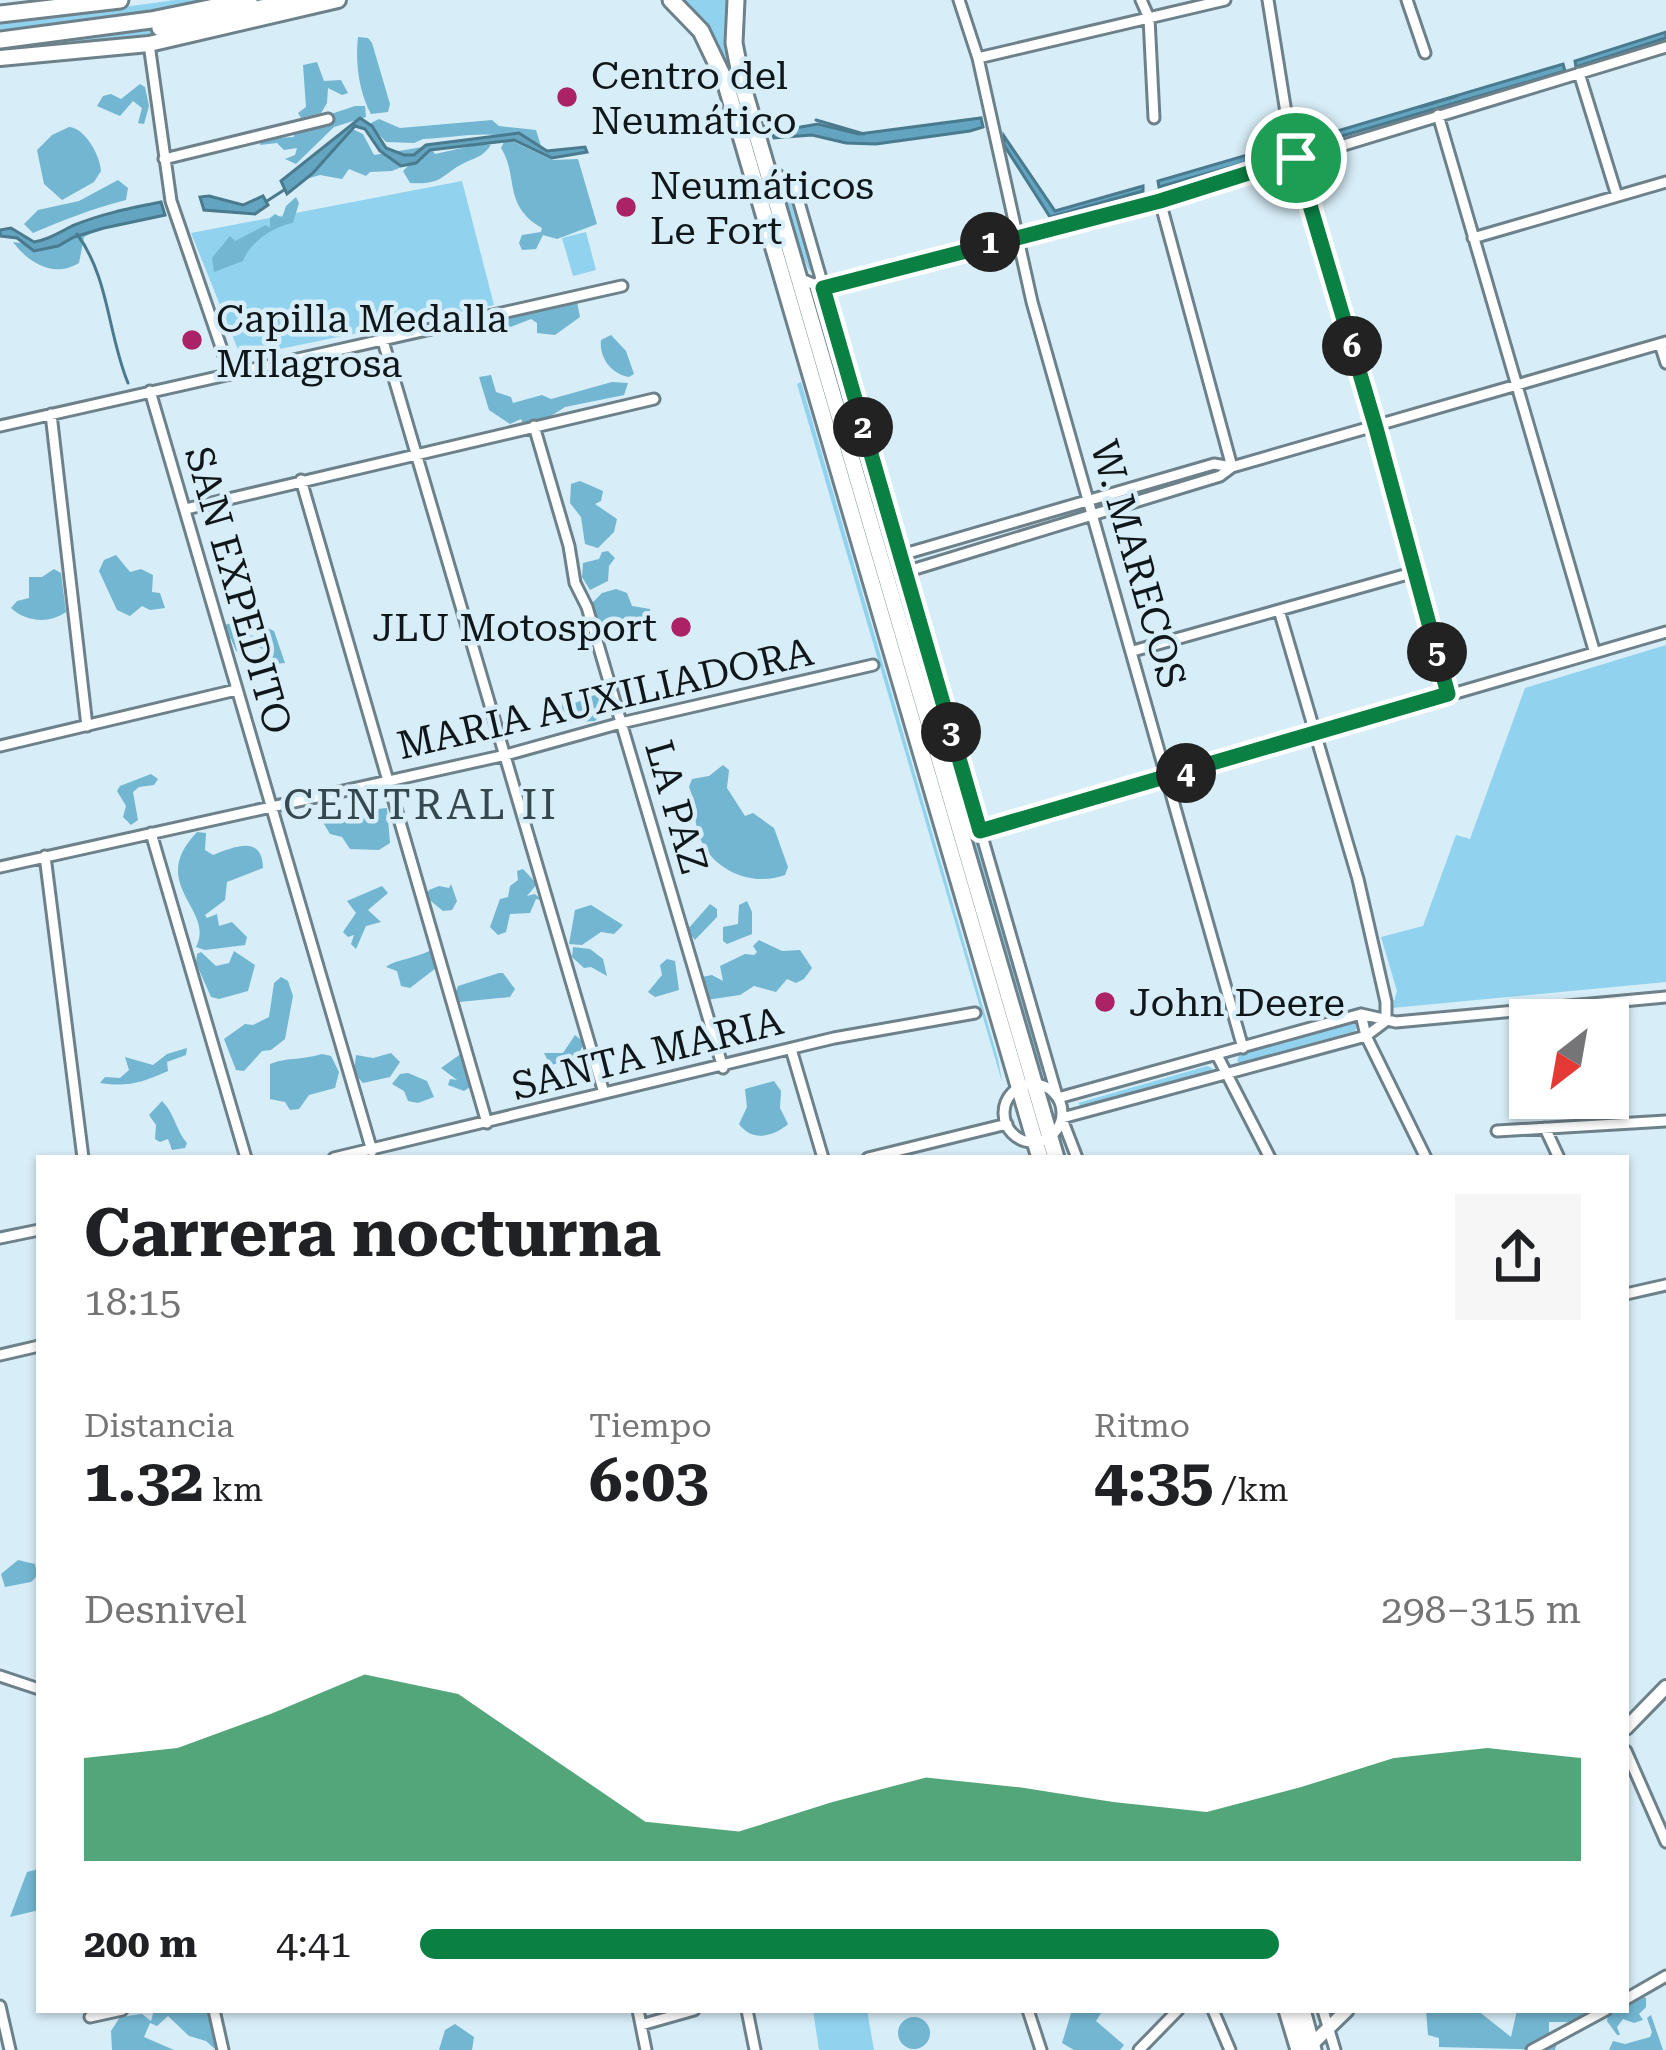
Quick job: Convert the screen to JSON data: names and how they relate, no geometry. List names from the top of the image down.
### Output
{
  "streets": {
    "street": [
      "W. MARECOS",
      "SAN EXPEDITO",
      "MARIA AUXILIADORA",
      "LA PAZ",
      "SANTA MARIA"
    ]
  },
  "crossings": [
    ["SAN EXPEDITO", "MARIA AUXILIADORA"],
    ["SAN EXPEDITO", "SANTA MARIA"],
    ["MARIA AUXILIADORA", "LA PAZ"],
    ["LA PAZ", "SANTA MARIA"]
  ],
  "districts": ["CENTRAL II"],
  "places": [
    "Centro del Neumático",
    "Neumáticos Le Fort",
    "Capilla Medalla MIlagrosa",
    "JLU Motosport",
    "John Deere"
  ],
  "north": "bottom left",
  "page": {
    "pins": [
      "1",
      "6",
      "2",
      "5",
      "3",
      "4"
    ],
    "heading": ["Carrera nocturna", "18:15"],
    "stats": [
      ["Distancia", "1.32 km"],
      ["Tiempo", "6:03"],
      ["Ritmo", "4:35 /km"]
    ],
    "chart": ["Desnivel", "298–315 m"],
    "list": [
      {
        "name": "200 m",
        "note": "4:41"
      }
    ]
  }
}
